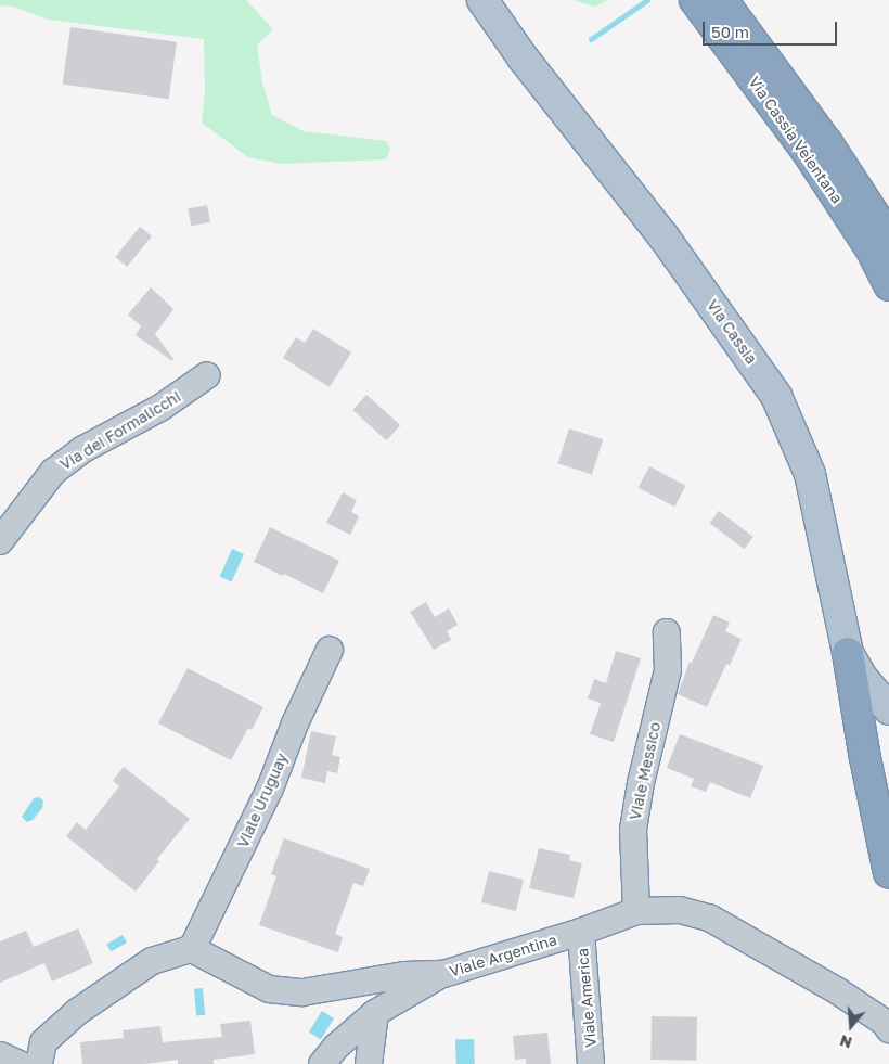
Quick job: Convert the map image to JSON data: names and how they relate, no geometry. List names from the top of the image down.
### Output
{
  "streets": {
    "highway": ["Via Cassia Veientana"],
    "main road": ["Via Cassia"],
    "street": [
      "Via dei Formalicchi",
      "Viale Messico",
      "Viale Uruguay",
      "Viale Argentina",
      "Viale America"
    ]
  },
  "crossings": [
    ["Viale Messico", "Viale Argentina"],
    ["Viale Uruguay", "Viale Argentina"],
    ["Viale Argentina", "Viale America"]
  ],
  "scale_bar": "50 m",
  "north": "bottom"
}
